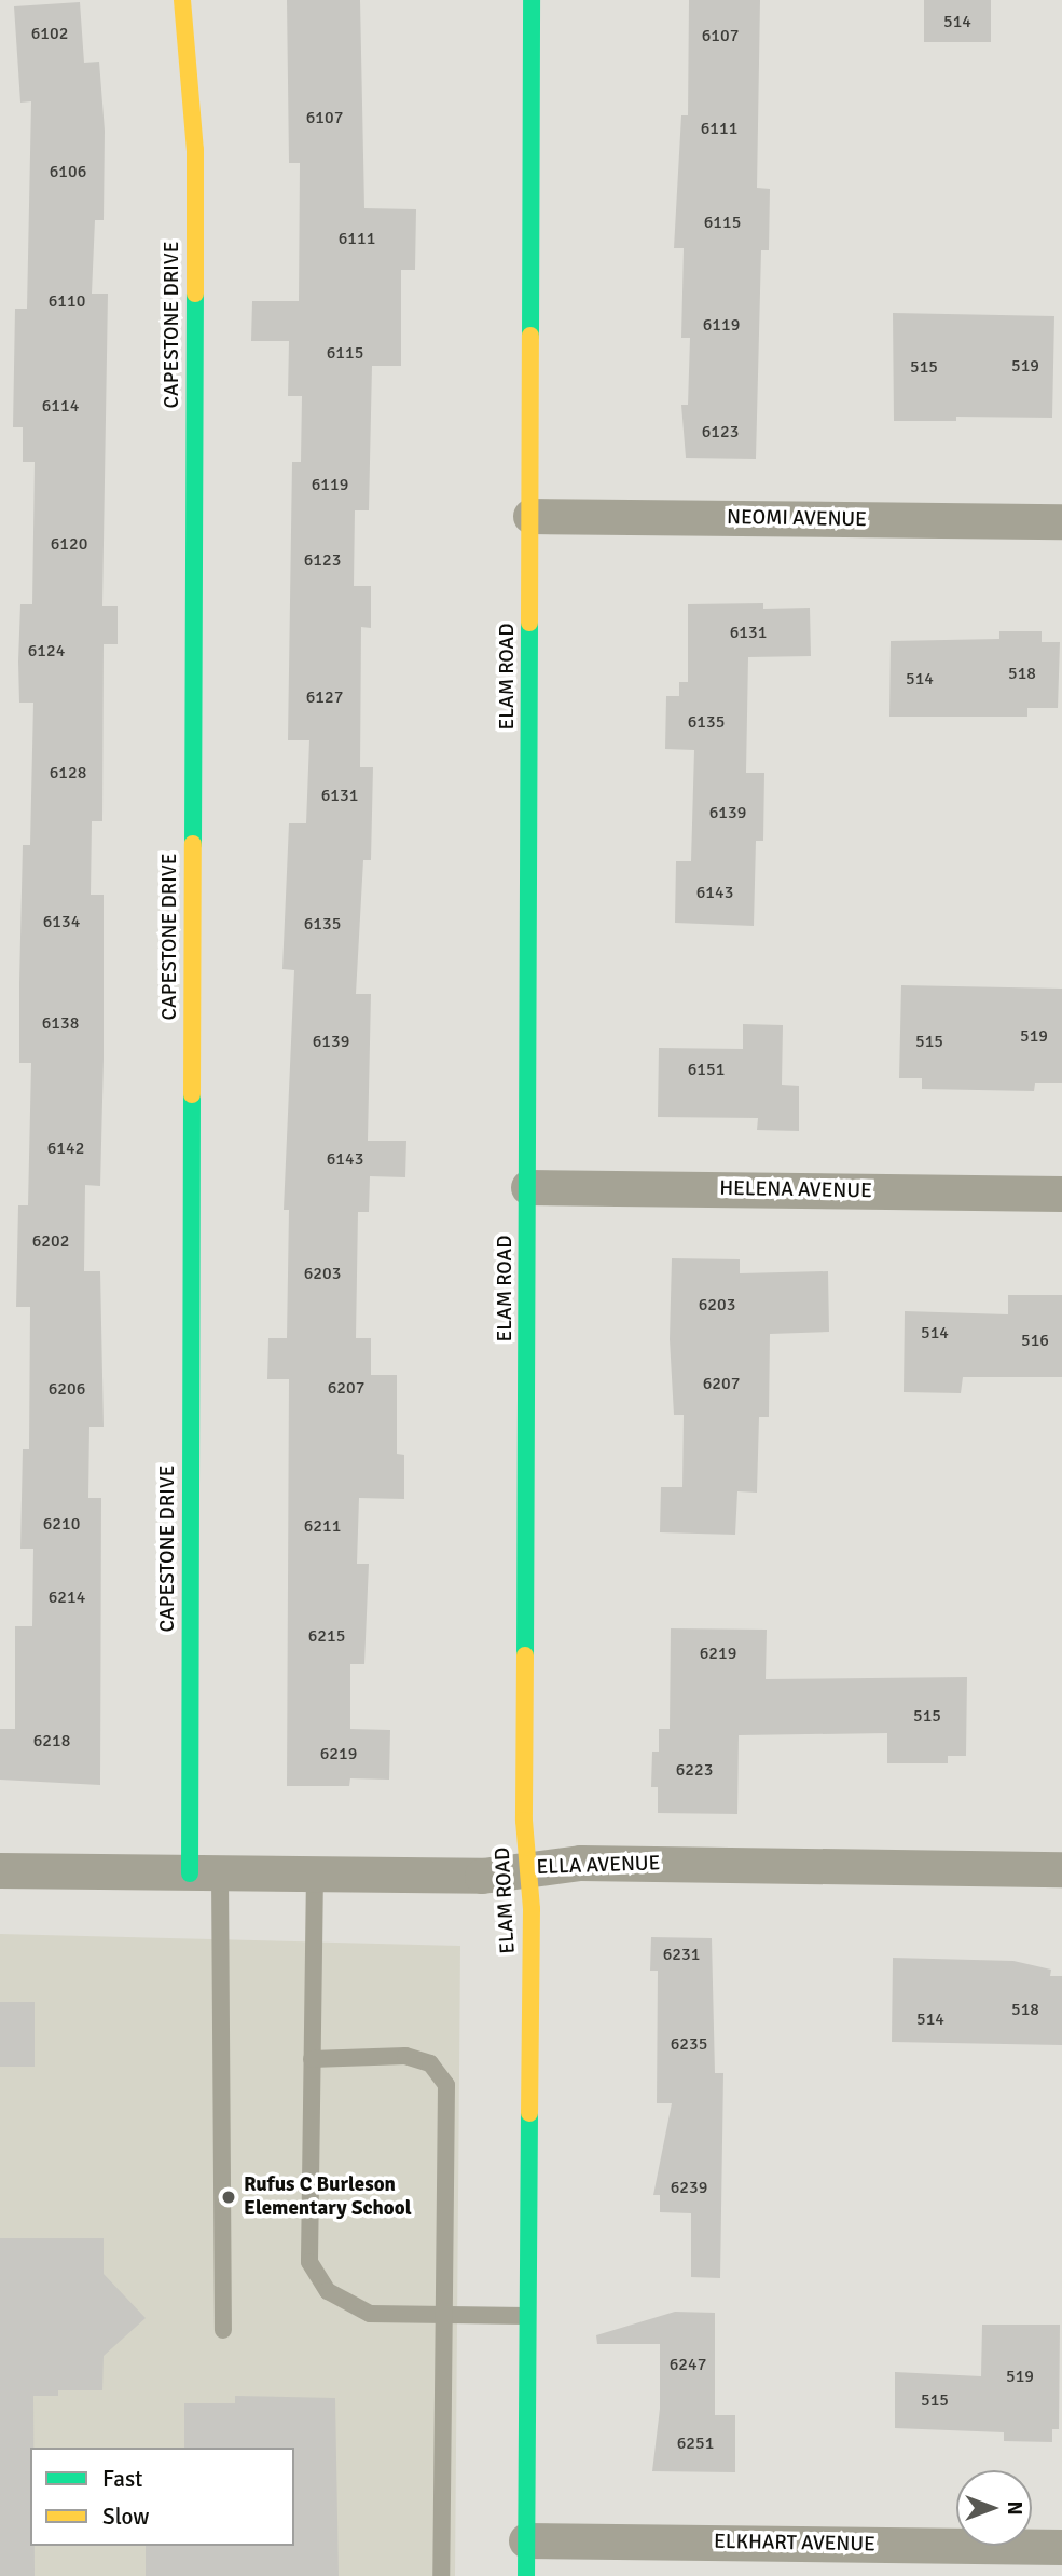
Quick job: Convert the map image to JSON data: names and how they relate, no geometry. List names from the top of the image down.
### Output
{
  "streets": {
    "street": [
      "CAPESTONE DRIVE",
      "NEOMI AVENUE",
      "ELAM ROAD",
      "HELENA AVENUE",
      "ELLA AVENUE",
      "ELKHART AVENUE"
    ]
  },
  "crossings": [
    ["CAPESTONE DRIVE", "ELLA AVENUE"],
    ["NEOMI AVENUE", "ELAM ROAD"],
    ["ELAM ROAD", "HELENA AVENUE"],
    ["ELAM ROAD", "ELLA AVENUE"],
    ["ELAM ROAD", "ELKHART AVENUE"]
  ],
  "places": ["Rufus C Burleson Elementary School"],
  "house_numbers": [
    "514",
    "6102",
    "6107",
    "6107",
    "6111",
    "6106",
    "6115",
    "6111",
    "6110",
    "6119",
    "6115",
    "519",
    "515",
    "6114",
    "6123",
    "6119",
    "6120",
    "6123",
    "6131",
    "6124",
    "518",
    "514",
    "6127",
    "6135",
    "6128",
    "6131",
    "6139",
    "6143",
    "6134",
    "6135",
    "6138",
    "519",
    "6139",
    "515",
    "6151",
    "6142",
    "6143",
    "6202",
    "6203",
    "6203",
    "514",
    "516",
    "6207",
    "6207",
    "6206",
    "6210",
    "6211",
    "6214",
    "6215",
    "6219",
    "515",
    "6218",
    "6219",
    "6223",
    "6231",
    "518",
    "514",
    "6235",
    "6239",
    "6247",
    "519",
    "515",
    "6251"
  ],
  "legend": ["Fast", "Slow"],
  "north": "right"
}
